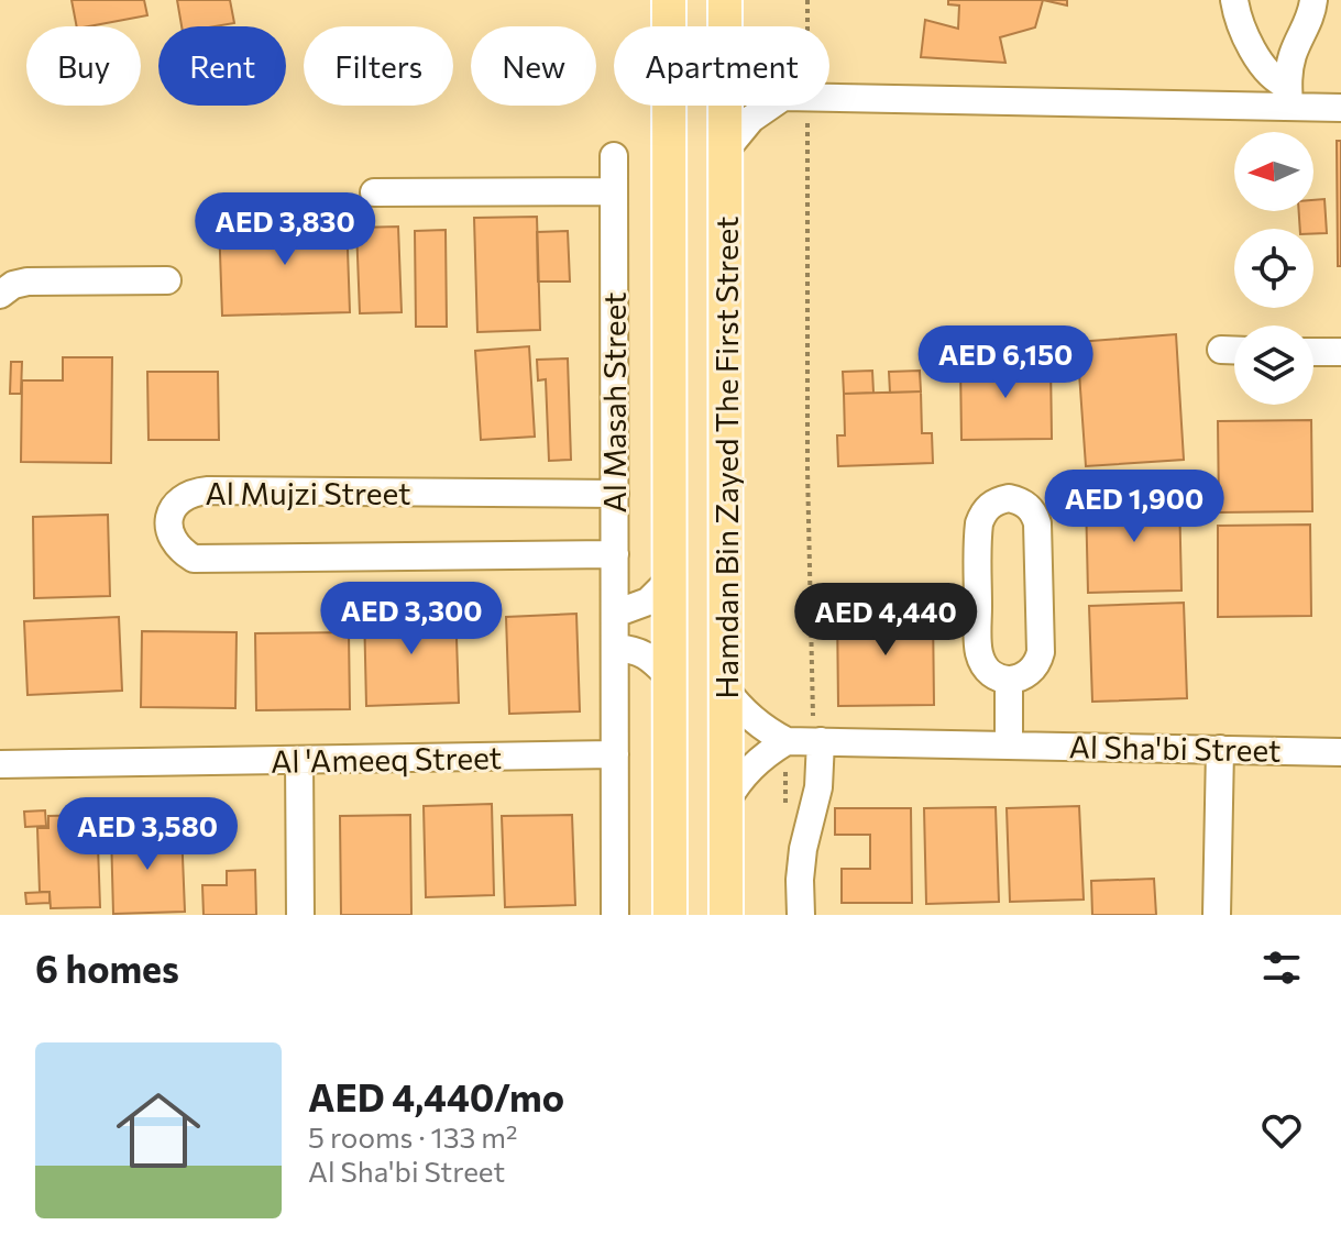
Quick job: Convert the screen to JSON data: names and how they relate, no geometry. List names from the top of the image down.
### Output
{
  "streets": {
    "main road": ["Hamdan Bin Zayed The First Street"],
    "street": [
      "Al Masah Street",
      "Al Mujzi Street",
      "Al Sha'bi Street",
      "Al 'Ameeq Street"
    ]
  },
  "crossings": [
    ["Al Masah Street", "Al Mujzi Street"],
    ["Al Masah Street", "Al 'Ameeq Street"]
  ],
  "north": "left",
  "page": {
    "chip": [
      "Buy",
      "Rent",
      "Filters",
      "New",
      "Apartment"
    ],
    "price": [
      "AED 3,830",
      "AED 6,150",
      "AED 1,900",
      "AED 3,300",
      "AED 4,440",
      "AED 3,580"
    ],
    "heading": "6 homes",
    "list": [
      {
        "name": "AED 4,440/mo",
        "note": "5 rooms · 133 m² · Al Sha'bi Street"
      }
    ]
  }
}
